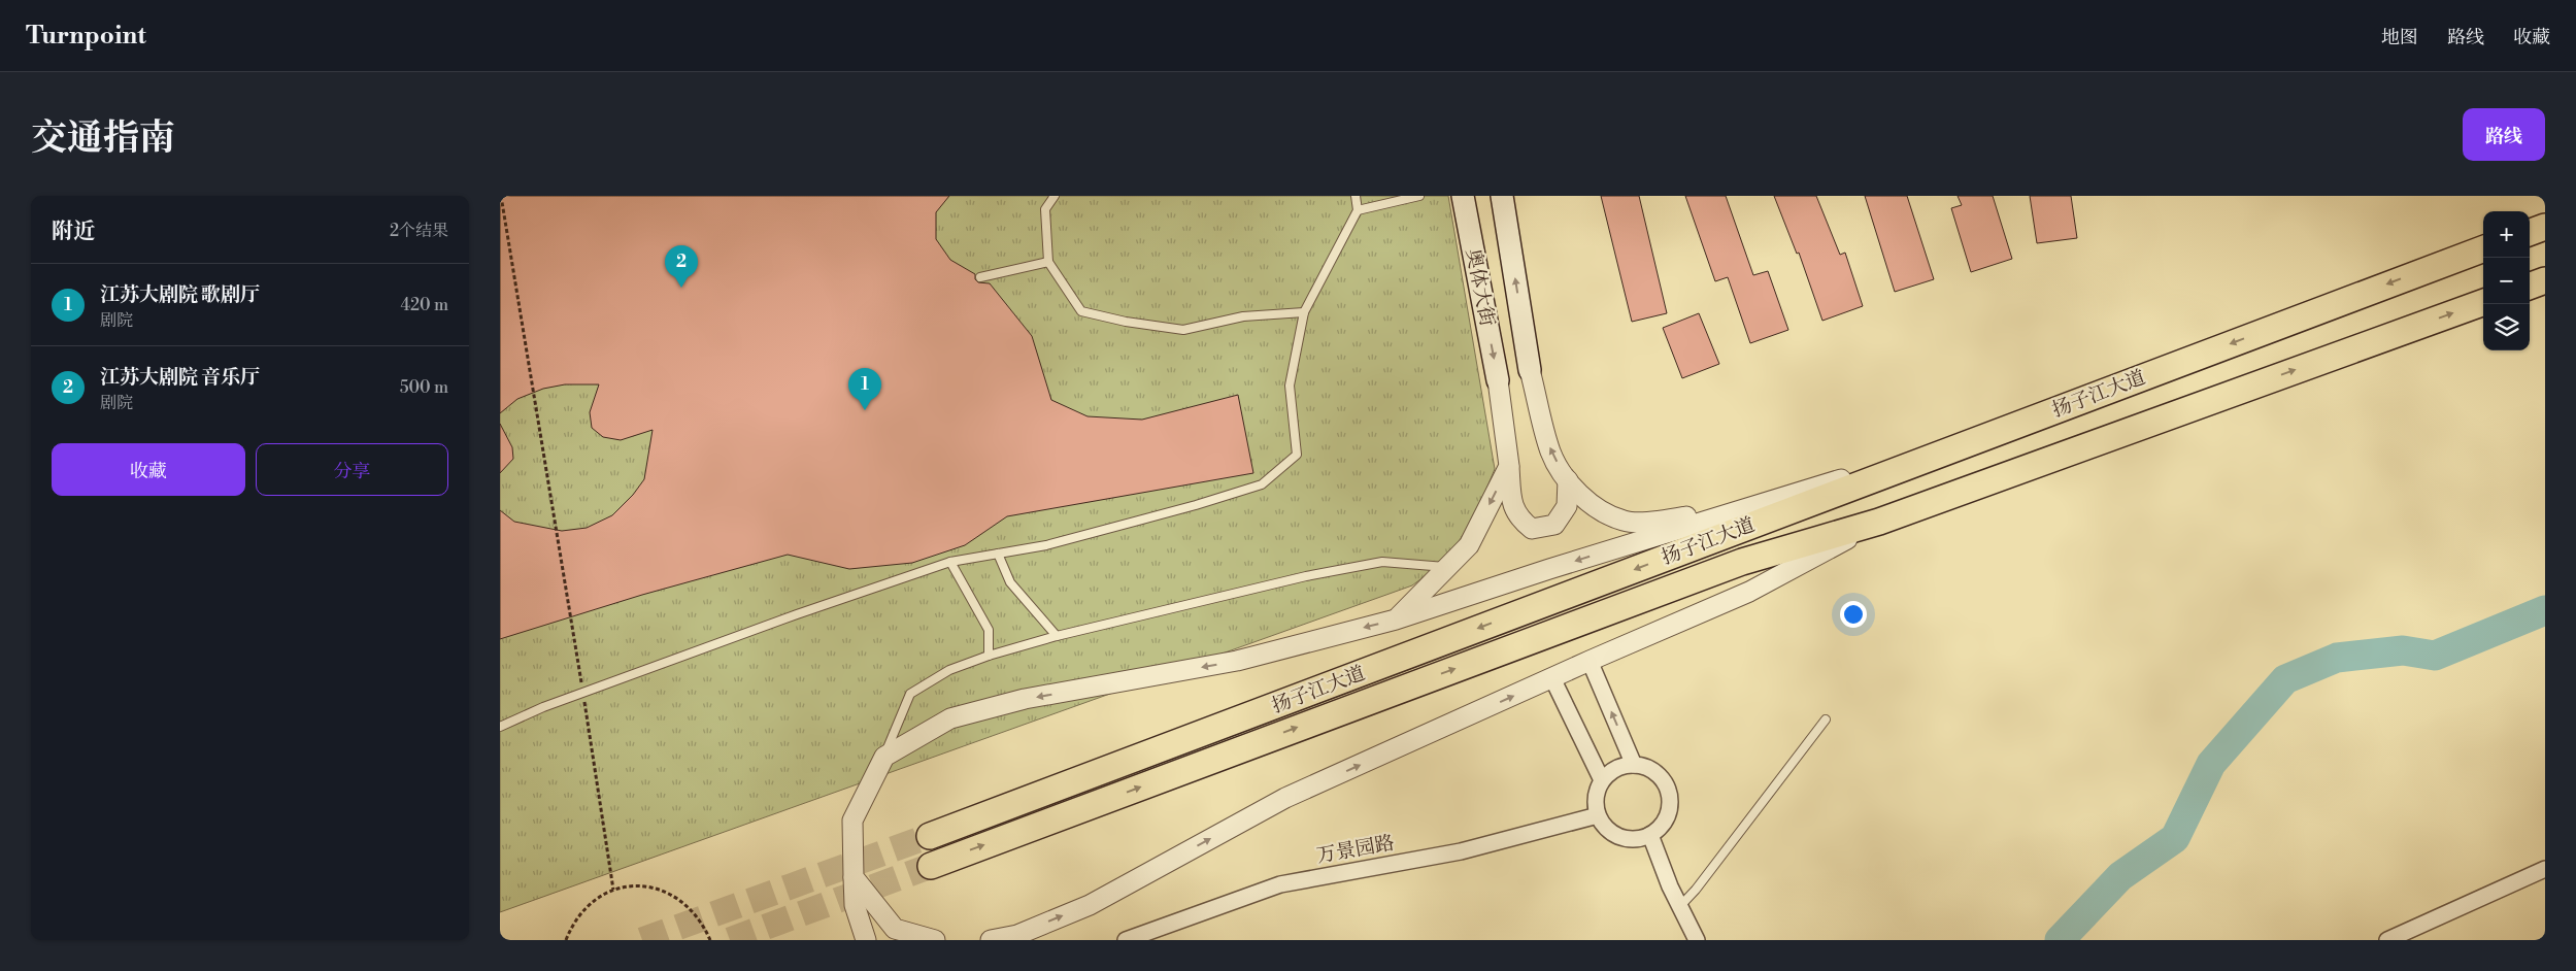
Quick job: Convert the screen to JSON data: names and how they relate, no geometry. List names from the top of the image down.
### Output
{
  "streets": {
    "highway": ["扬子江大道"],
    "main road": ["奥体大街"],
    "street": ["万景园路"]
  },
  "page": {
    "header": "Turnpoint",
    "nav": ["地图", "路线", "收藏"],
    "title": "交通指南",
    "buttons": [
      "路线",
      ["收藏", "分享"]
    ],
    "heading": ["附近", "2个结果"],
    "map_buttons": ["+", "−"],
    "pins": ["2", "1"],
    "list": [
      {
        "mark": "1",
        "name": "江苏大剧院 歌剧厅",
        "note": "剧院",
        "value": "420 m"
      },
      {
        "mark": "2",
        "name": "江苏大剧院 音乐厅",
        "note": "剧院",
        "value": "500 m"
      }
    ]
  }
}
